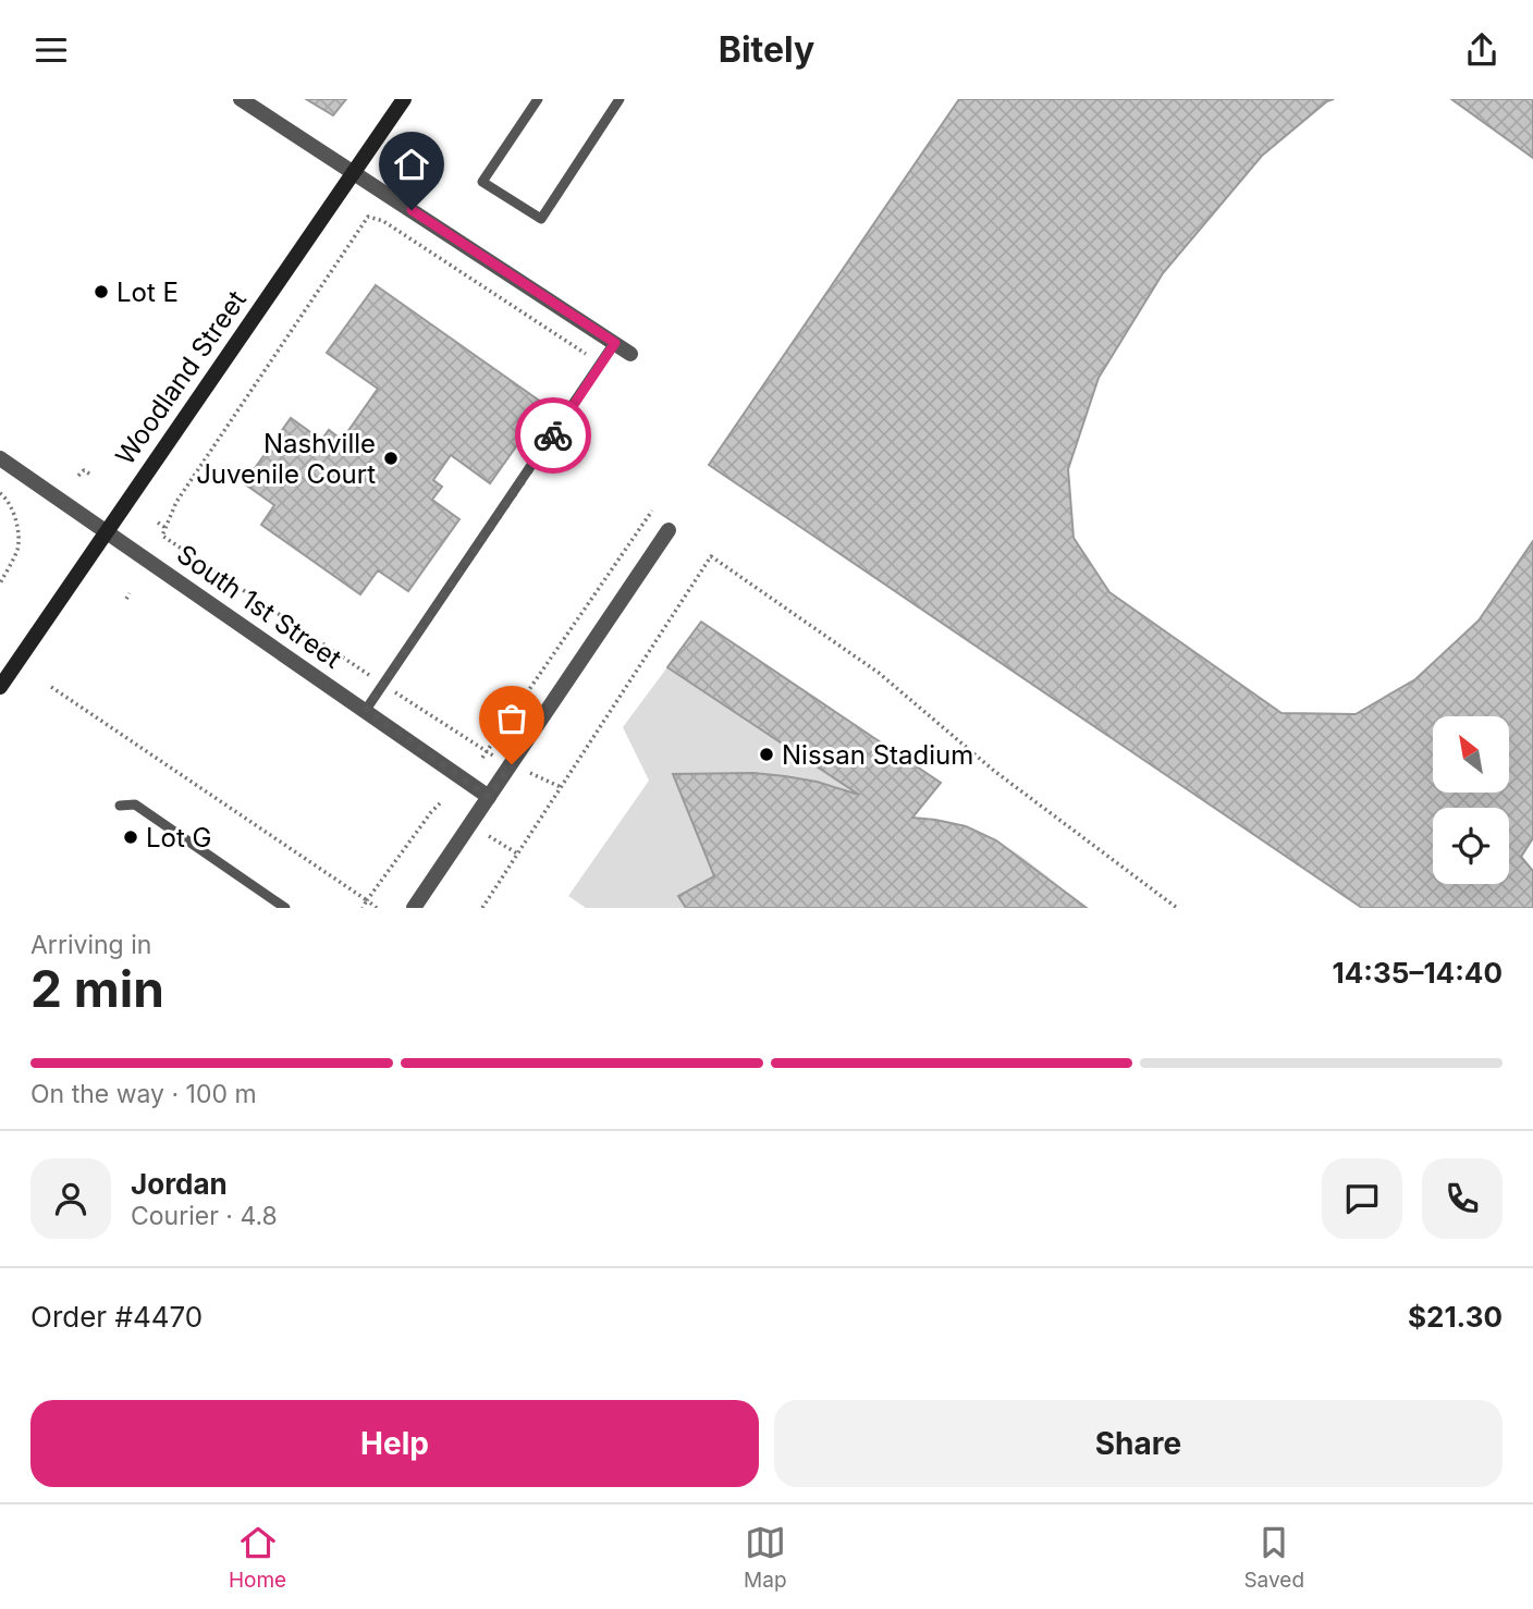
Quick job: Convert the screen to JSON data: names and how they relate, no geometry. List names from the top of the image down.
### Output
{
  "streets": {
    "main road": ["Woodland Street"],
    "street": ["South 1st Street"]
  },
  "crossings": [
    ["Woodland Street", "South 1st Street"]
  ],
  "places": [
    "Lot E",
    "Nashville Juvenile Court",
    "Nissan Stadium",
    "Lot G"
  ],
  "north": "top left",
  "page": {
    "header": "Bitely",
    "heading": ["2 min", "Arriving in", "14:35–14:40"],
    "panel": [
      "Jordan",
      "Courier · 4.8",
      "Order #4470",
      "$21.30"
    ],
    "bar": "On the way · 100 m",
    "buttons": ["Help", "Share"],
    "tabs": ["Home", "Map", "Saved"]
  }
}
